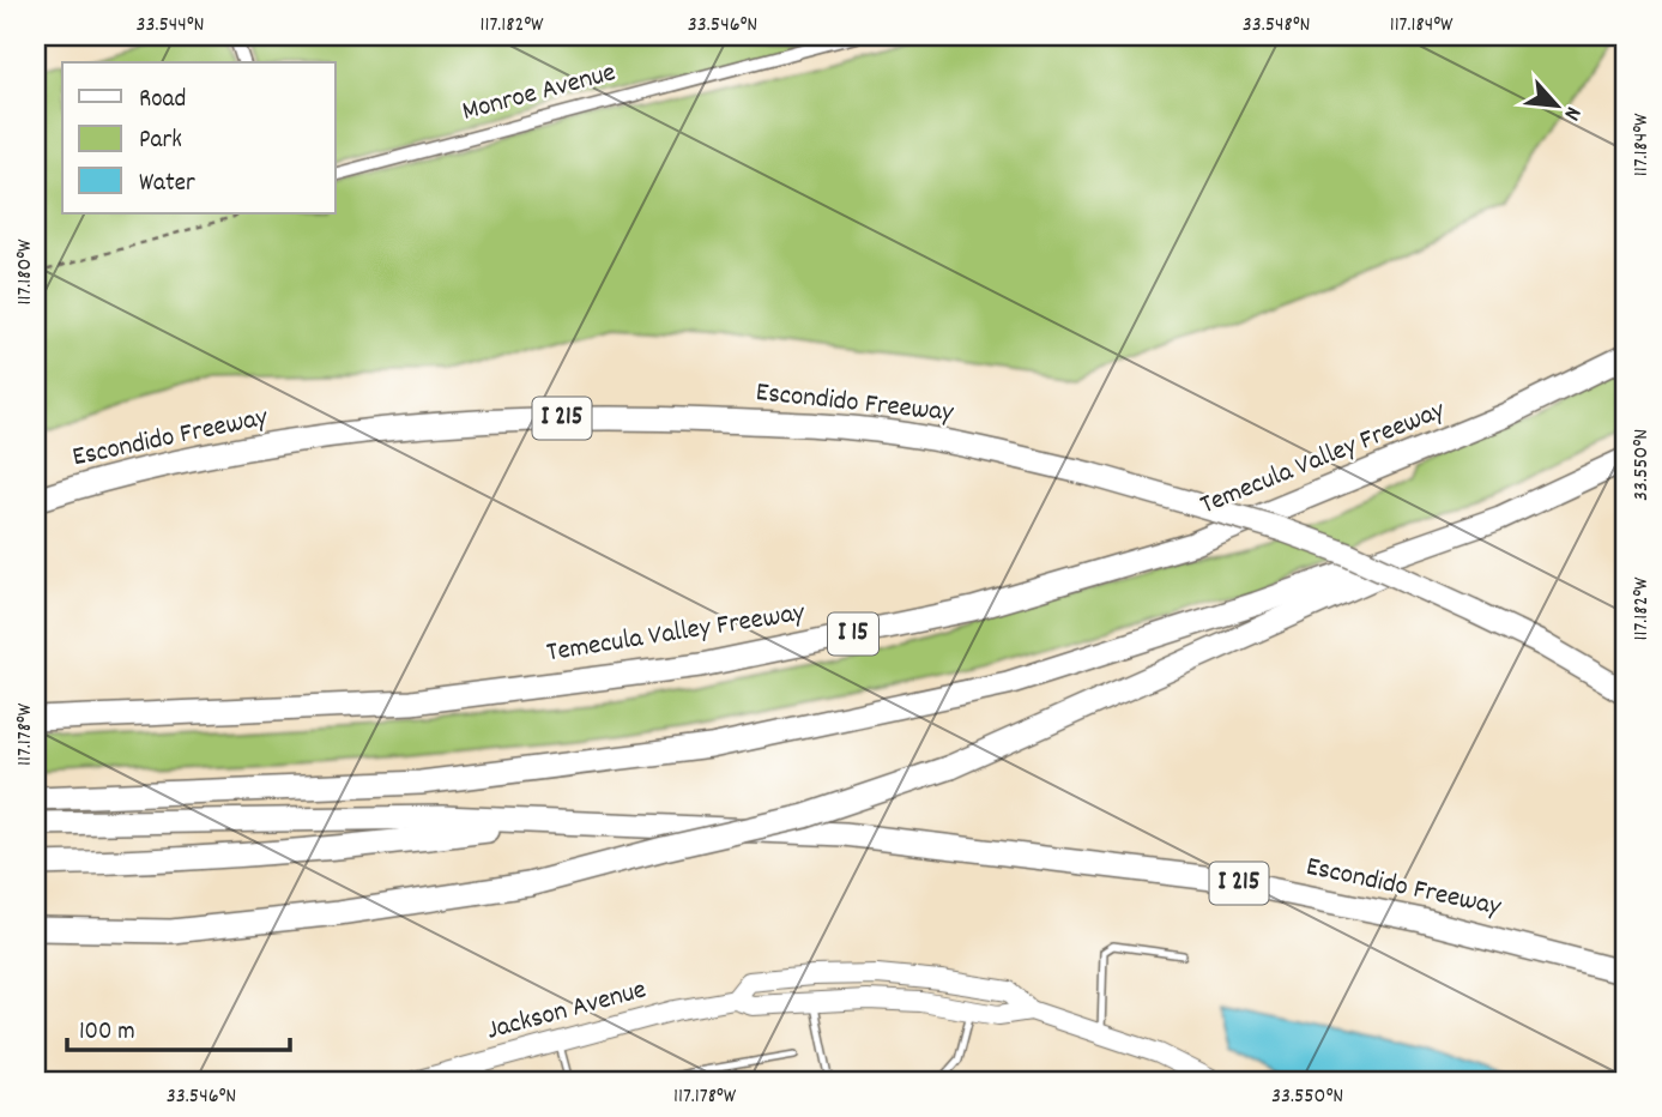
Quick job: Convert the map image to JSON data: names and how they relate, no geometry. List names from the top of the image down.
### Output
{
  "streets": {
    "highway": [
      "Escondido Freeway",
      "I 215",
      "Temecula Valley Freeway",
      "I 15"
    ],
    "main road": ["Jackson Avenue"],
    "street": ["Monroe Avenue"]
  },
  "legend": ["Road", "Park", "Water"],
  "scale_bar": "100 m",
  "north": "bottom right",
  "coordinates": [
    "33.544°N",
    "117.182°W",
    "33.546°N",
    "33.548°N",
    "117.184°W",
    "117.180°W",
    "33.550°N",
    "117.178°W"
  ]
}
